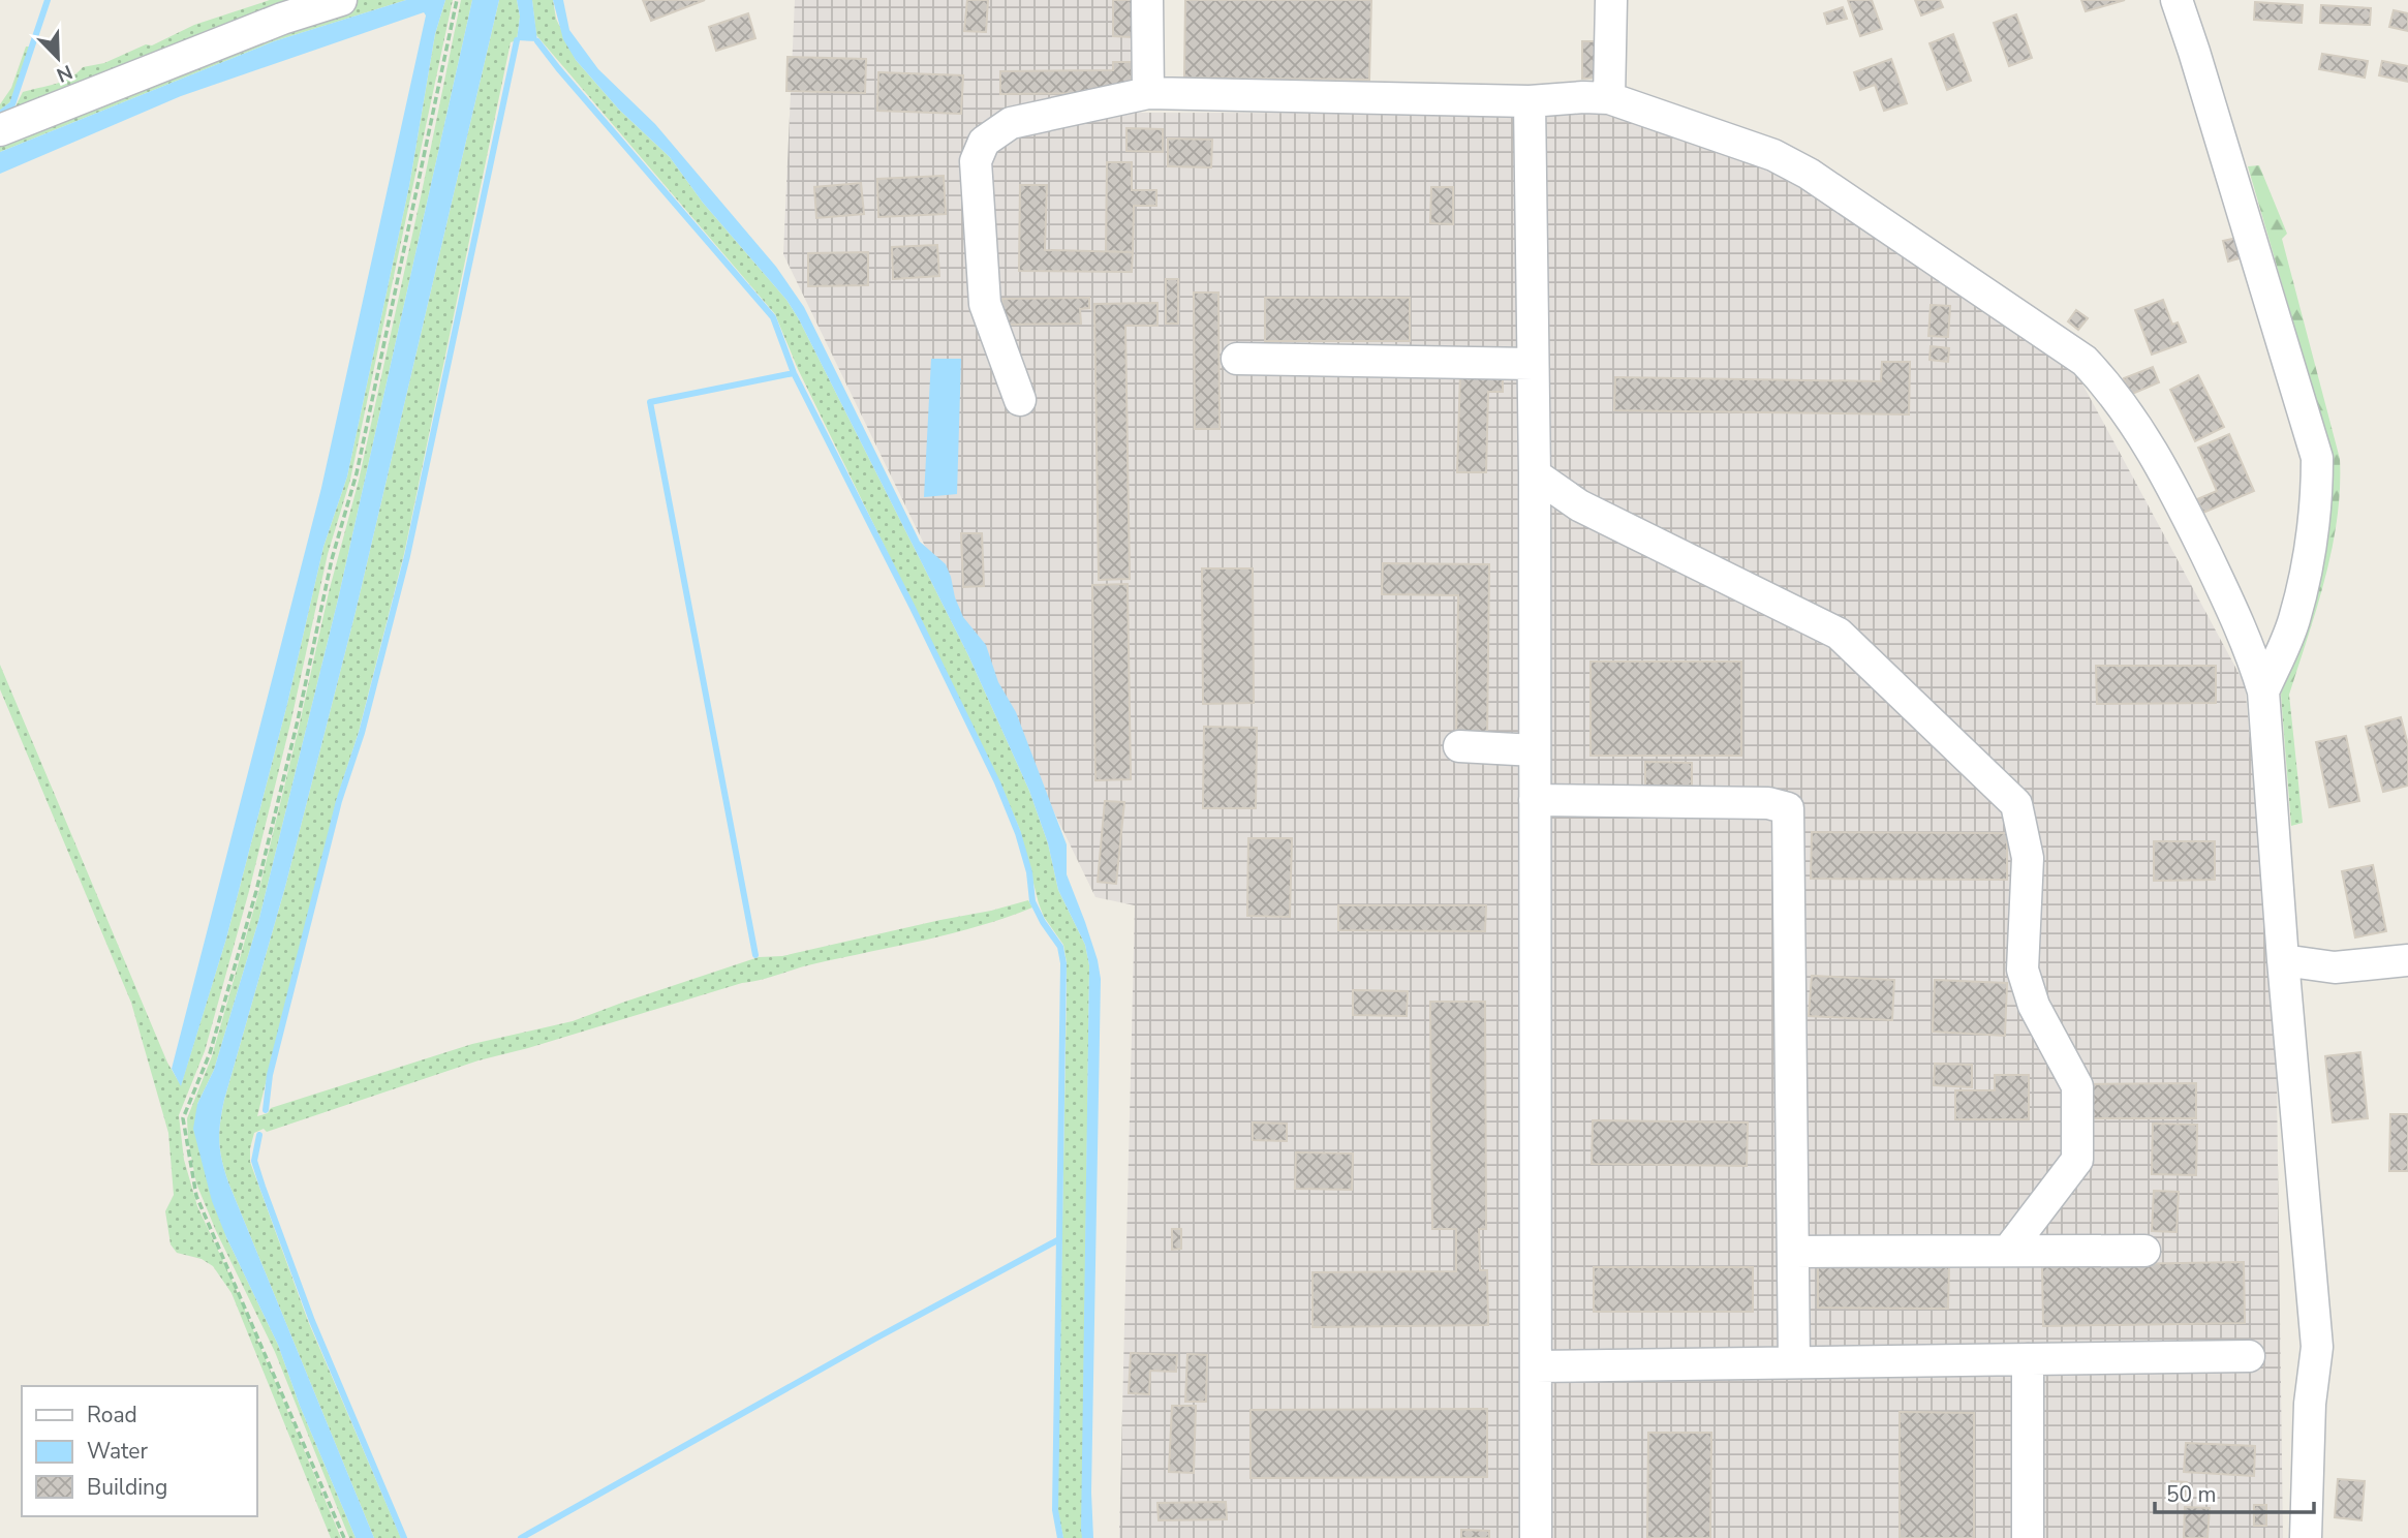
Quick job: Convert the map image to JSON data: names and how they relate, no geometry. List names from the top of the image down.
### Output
{
  "legend": ["Road", "Water", "Building"],
  "scale_bar": "50 m",
  "north": "bottom right"
}
